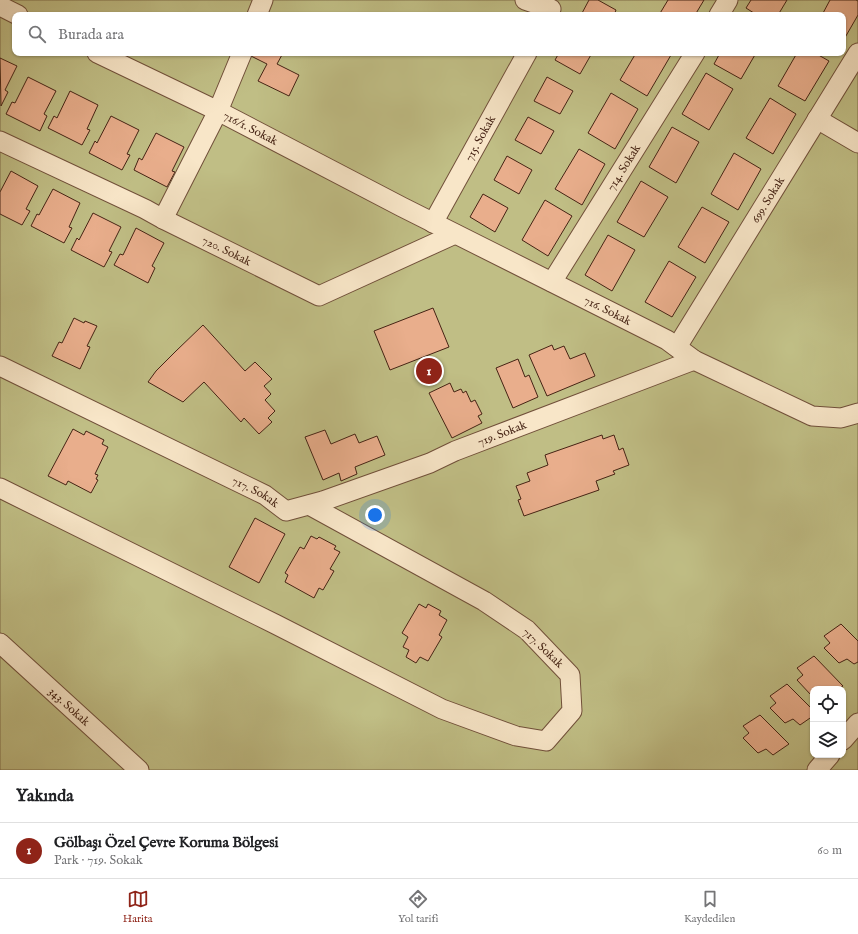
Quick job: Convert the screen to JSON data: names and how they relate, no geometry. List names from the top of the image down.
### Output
{
  "streets": {
    "street": [
      "716/1. Sokak",
      "715. Sokak",
      "714. Sokak",
      "699. Sokak",
      "720. Sokak",
      "716. Sokak",
      "719. Sokak",
      "717. Sokak",
      "343. Sokak"
    ]
  },
  "crossings": [
    ["716/1. Sokak", "716. Sokak"],
    ["715. Sokak", "716. Sokak"],
    ["714. Sokak", "716. Sokak"],
    ["699. Sokak", "716. Sokak"],
    ["720. Sokak", "716. Sokak"],
    ["716. Sokak", "719. Sokak"],
    ["719. Sokak", "717. Sokak"]
  ],
  "page": {
    "search": "Burada ara",
    "pins": "1",
    "heading": "Yakında",
    "list": [
      {
        "mark": "1",
        "name": "Gölbaşı Özel Çevre Koruma Bölgesi",
        "note": "Park · 719. Sokak",
        "value": "60 m"
      }
    ],
    "nav": ["Harita", "Yol tarifi", "Kaydedilen"]
  }
}
